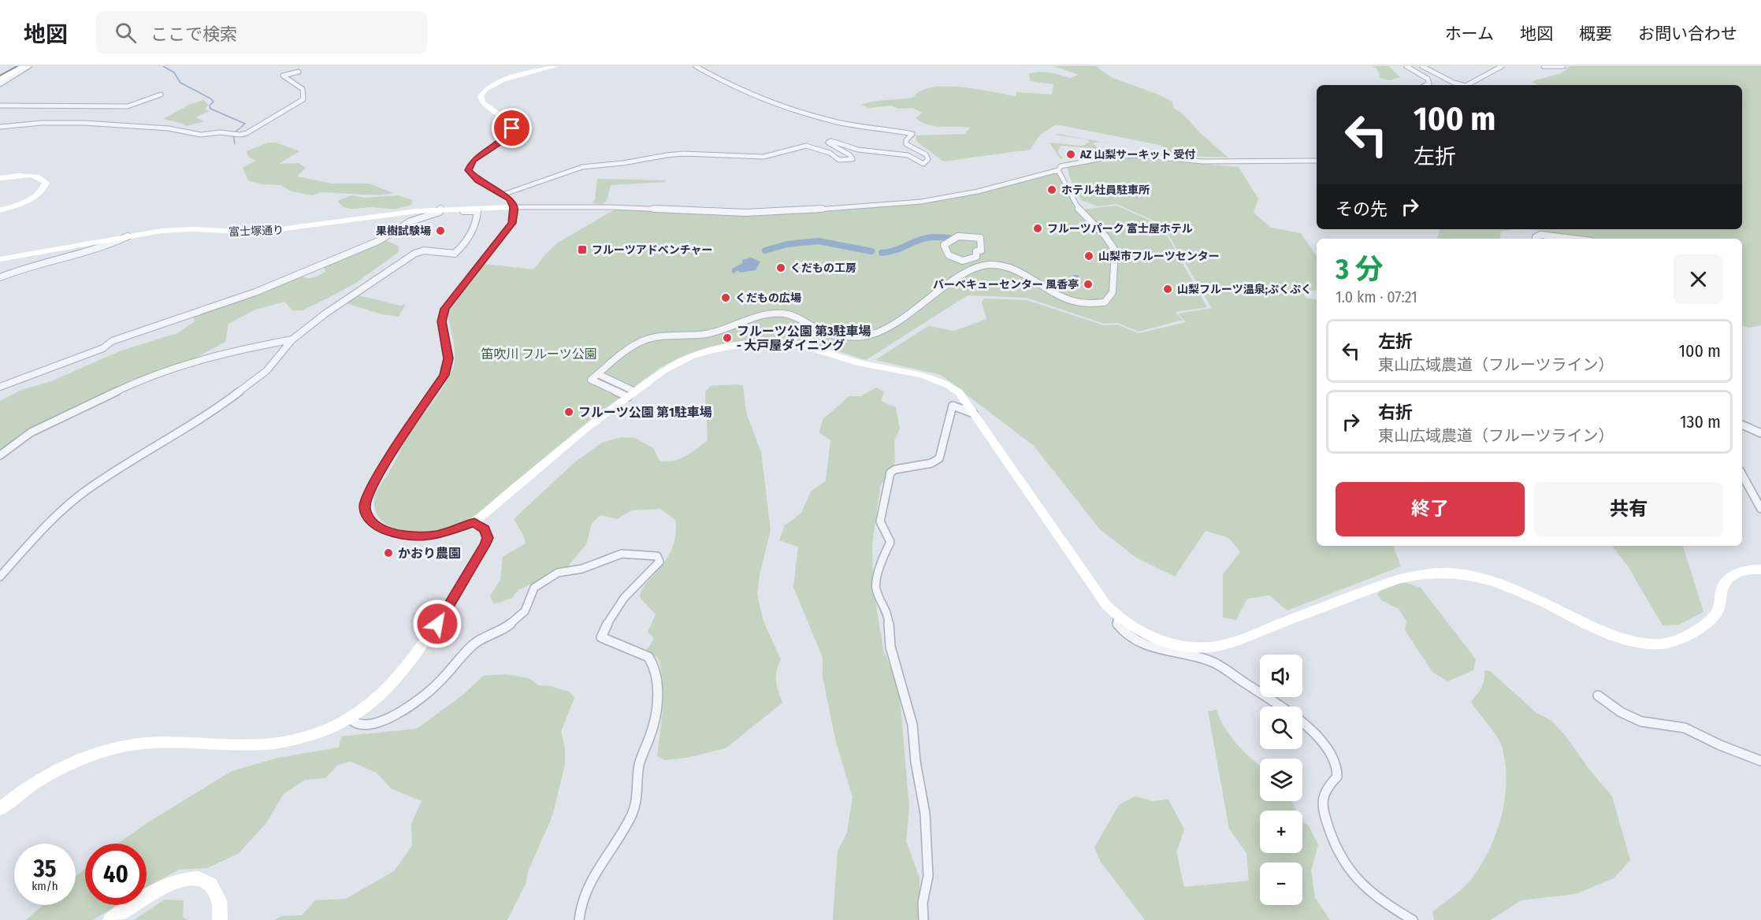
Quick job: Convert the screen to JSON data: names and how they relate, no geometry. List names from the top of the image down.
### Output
{
  "streets": {
    "street": ["富士塚通り"]
  },
  "parks": ["笛吹川 フルーツ公園"],
  "places": {
    "other": [
      "AZ 山梨サーキット 受付",
      "ホテル社員駐車所",
      "フルーツパーク 富士屋ホテル",
      "果樹試験場",
      "山梨市フルーツセンター",
      "くだもの工房",
      "バーベキューセンター 風香亭",
      "山梨フルーツ温泉;ぷくぷく",
      "くだもの広場",
      "フルーツ公園 第3駐車場 - 大戸屋ダイニング",
      "フルーツ公園 第1駐車場",
      "かおり農園"
    ],
    "transit": ["フルーツアドベンチャー"]
  },
  "page": {
    "header": "地図",
    "search": "ここで検索",
    "nav": [
      "ホーム",
      "地図",
      "概要",
      "お問い合わせ"
    ],
    "turn": ["100 m", "左折"],
    "then": "その先",
    "heading": ["3 分", "1.0 km · 07:21"],
    "list": [
      {
        "name": "左折",
        "note": "東山広域農道（フルーツライン）",
        "value": "100 m"
      },
      {
        "name": "右折",
        "note": "東山広域農道（フルーツライン）",
        "value": "130 m"
      }
    ],
    "buttons": ["終了", "共有"],
    "map_buttons": ["+", "−"],
    "speed": "35 km/h",
    "limit": "40"
  }
}
